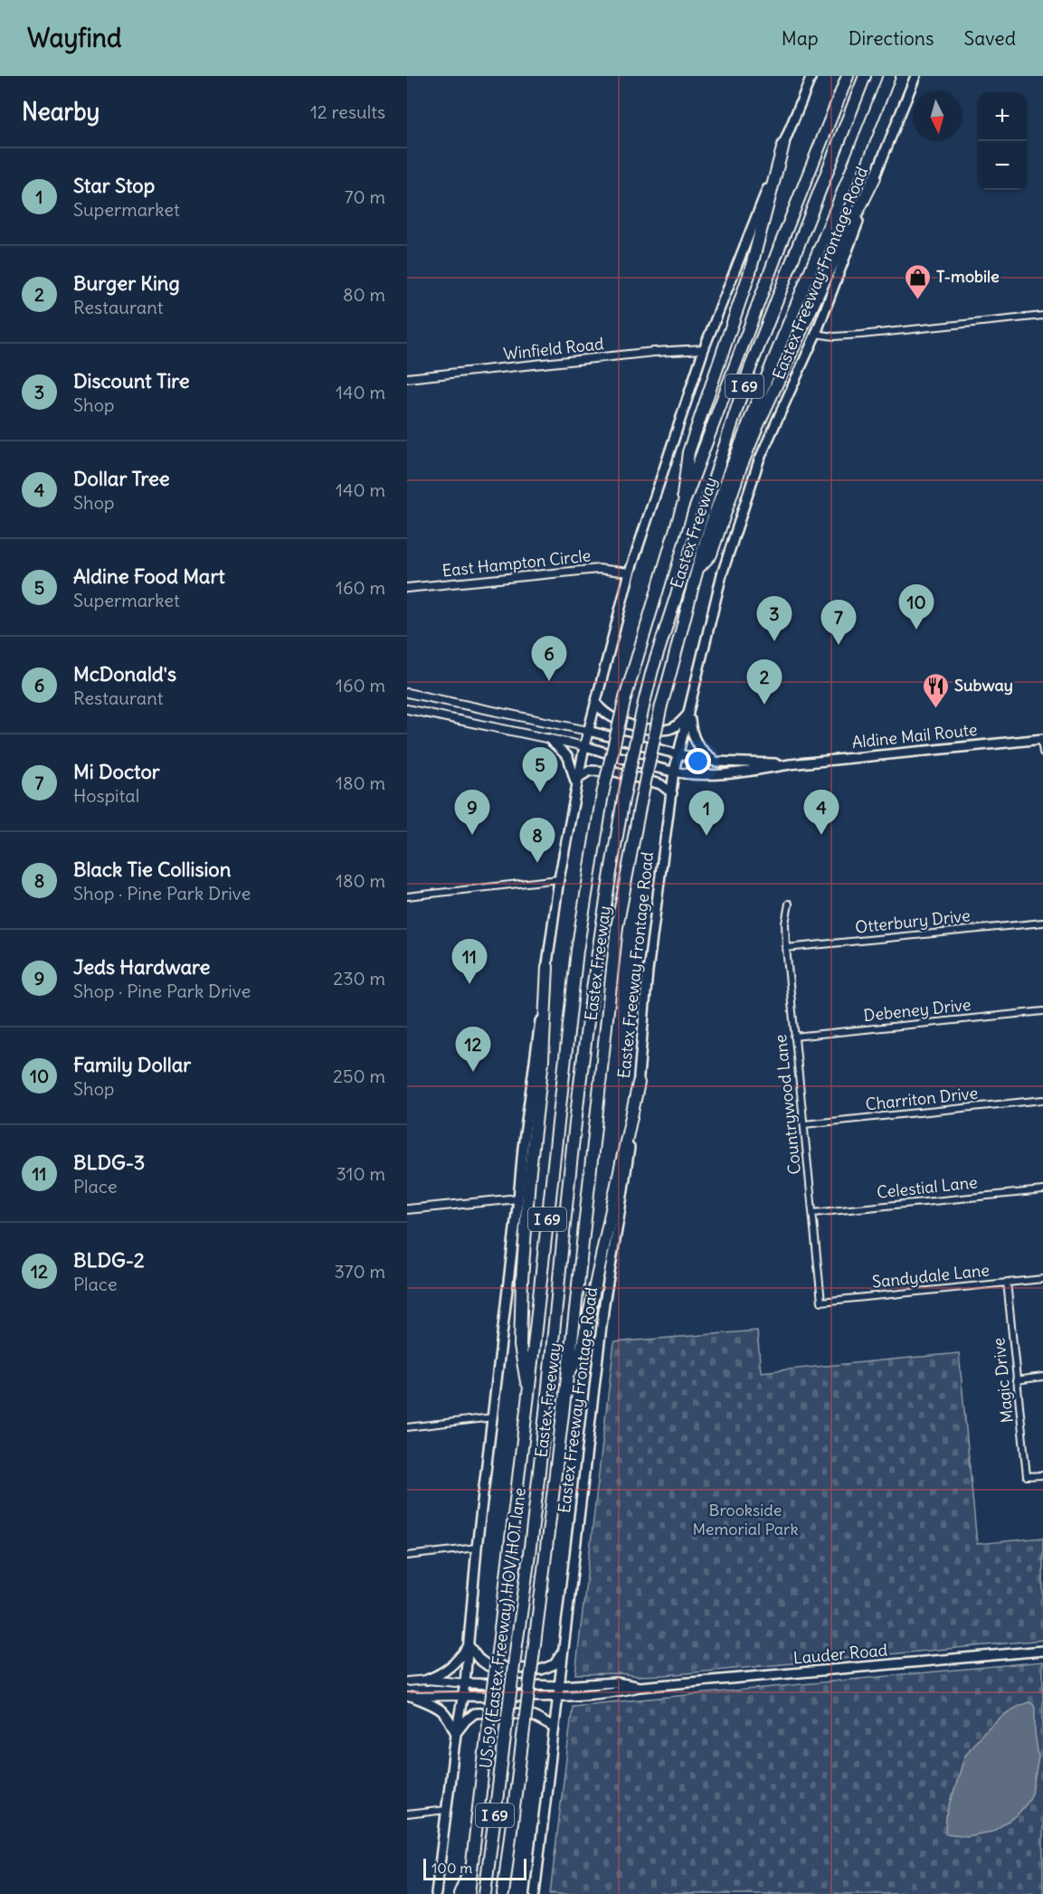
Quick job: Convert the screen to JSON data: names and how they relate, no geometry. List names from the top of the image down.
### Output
{
  "streets": {
    "highway": ["I 69", "Eastex Freeway", "US 59 (Eastex Freeway) HOV/HOT lane"],
    "main road": ["Eastex Freeway Frontage Road", "Aldine Mail Route", "Lauder Road"],
    "street": [
      "Winfield Road",
      "East Hampton Circle",
      "Otterbury Drive",
      "Debeney Drive",
      "Charriton Drive",
      "Countrywood Lane",
      "Celestial Lane",
      "Sandydale Lane",
      "Magic Drive"
    ]
  },
  "crossings": [
    ["Eastex Freeway Frontage Road", "Aldine Mail Route"],
    ["Eastex Freeway Frontage Road", "Lauder Road"],
    ["Otterbury Drive", "Countrywood Lane"],
    ["Debeney Drive", "Countrywood Lane"],
    ["Charriton Drive", "Countrywood Lane"],
    ["Countrywood Lane", "Celestial Lane"],
    ["Countrywood Lane", "Sandydale Lane"],
    ["Sandydale Lane", "Magic Drive"]
  ],
  "parks": ["Brookside Memorial Park"],
  "places": {
    "shop": ["T-mobile"],
    "restaurant": ["Subway"]
  },
  "scale_bar": "100 m",
  "north": "bottom",
  "page": {
    "header": "Wayfind",
    "nav": ["Map", "Directions", "Saved"],
    "heading": ["Nearby", "12 results"],
    "map_buttons": ["+", "−"],
    "list": [
      {
        "mark": "1",
        "name": "Star Stop",
        "note": "Supermarket",
        "value": "70 m"
      },
      {
        "mark": "2",
        "name": "Burger King",
        "note": "Restaurant",
        "value": "80 m"
      },
      {
        "mark": "3",
        "name": "Discount Tire",
        "note": "Shop",
        "value": "140 m"
      },
      {
        "mark": "4",
        "name": "Dollar Tree",
        "note": "Shop",
        "value": "140 m"
      },
      {
        "mark": "5",
        "name": "Aldine Food Mart",
        "note": "Supermarket",
        "value": "160 m"
      },
      {
        "mark": "6",
        "name": "McDonald's",
        "note": "Restaurant",
        "value": "160 m"
      },
      {
        "mark": "7",
        "name": "Mi Doctor",
        "note": "Hospital",
        "value": "180 m"
      },
      {
        "mark": "8",
        "name": "Black Tie Collision",
        "note": "Shop · Pine Park Drive",
        "value": "180 m"
      },
      {
        "mark": "9",
        "name": "Jeds Hardware",
        "note": "Shop · Pine Park Drive",
        "value": "230 m"
      },
      {
        "mark": "10",
        "name": "Family Dollar",
        "note": "Shop",
        "value": "250 m"
      },
      {
        "mark": "11",
        "name": "BLDG-3",
        "note": "Place",
        "value": "310 m"
      },
      {
        "mark": "12",
        "name": "BLDG-2",
        "note": "Place",
        "value": "370 m"
      }
    ],
    "pins": [
      "10",
      "3",
      "7",
      "6",
      "2",
      "5",
      "4",
      "9",
      "1",
      "8",
      "11",
      "12"
    ],
    "scale": "100 m"
  }
}
